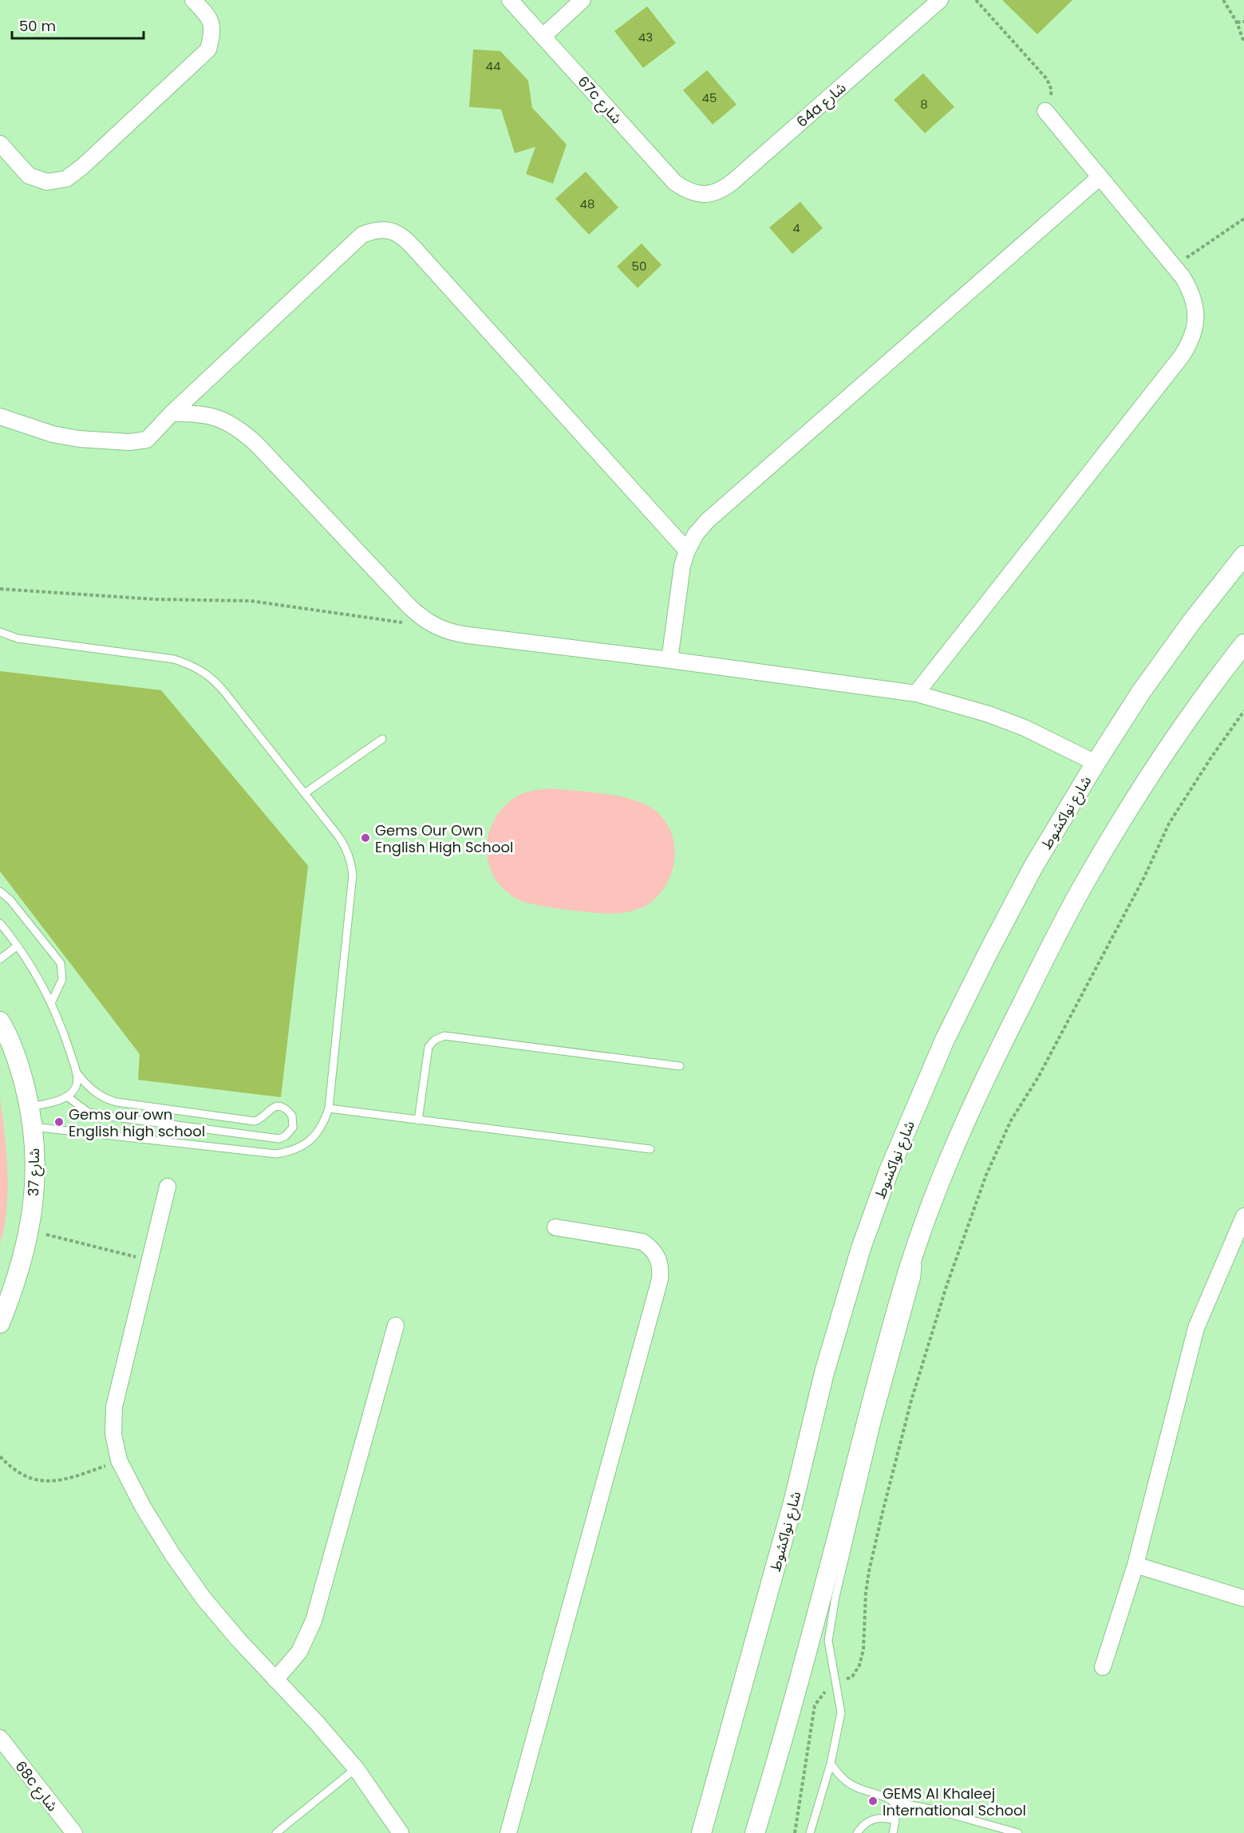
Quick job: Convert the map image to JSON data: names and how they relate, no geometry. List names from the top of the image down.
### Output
{
  "streets": {
    "street": [
      "67c شارع",
      "64a شارع",
      "شارع نواكشوط",
      "شارع 37",
      "68c شارع"
    ]
  },
  "crossings": [
    ["67c شارع", "64a شارع"]
  ],
  "places": ["Gems Our Own English High School", "Gems our own English high school", "GEMS Al Khaleej International School"],
  "house_numbers": [
    "43",
    "44",
    "45",
    "8",
    "48",
    "4",
    "50"
  ],
  "scale_bar": "50 m"
}
